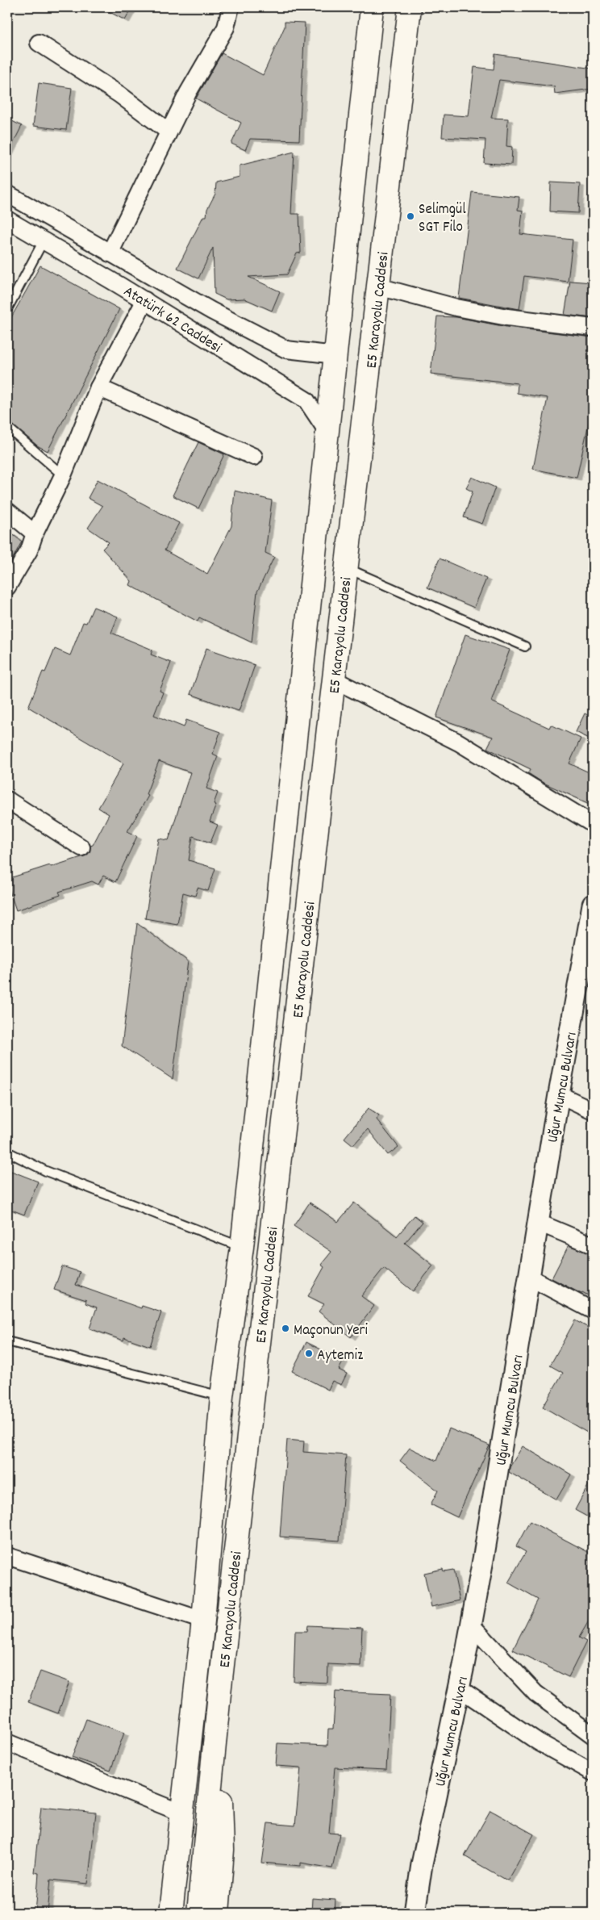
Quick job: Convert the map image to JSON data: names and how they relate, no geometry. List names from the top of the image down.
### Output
{
  "streets": {
    "highway": ["E5 Karayolu Caddesi"],
    "street": ["Atatürk 62 Caddesi", "Uğur Mumcu Bulvarı"]
  },
  "crossings": [
    ["E5 Karayolu Caddesi", "Atatürk 62 Caddesi"]
  ],
  "places": ["Selimgül SGT Filo", "Maçonun Yeri", "Aytemiz"]
}
